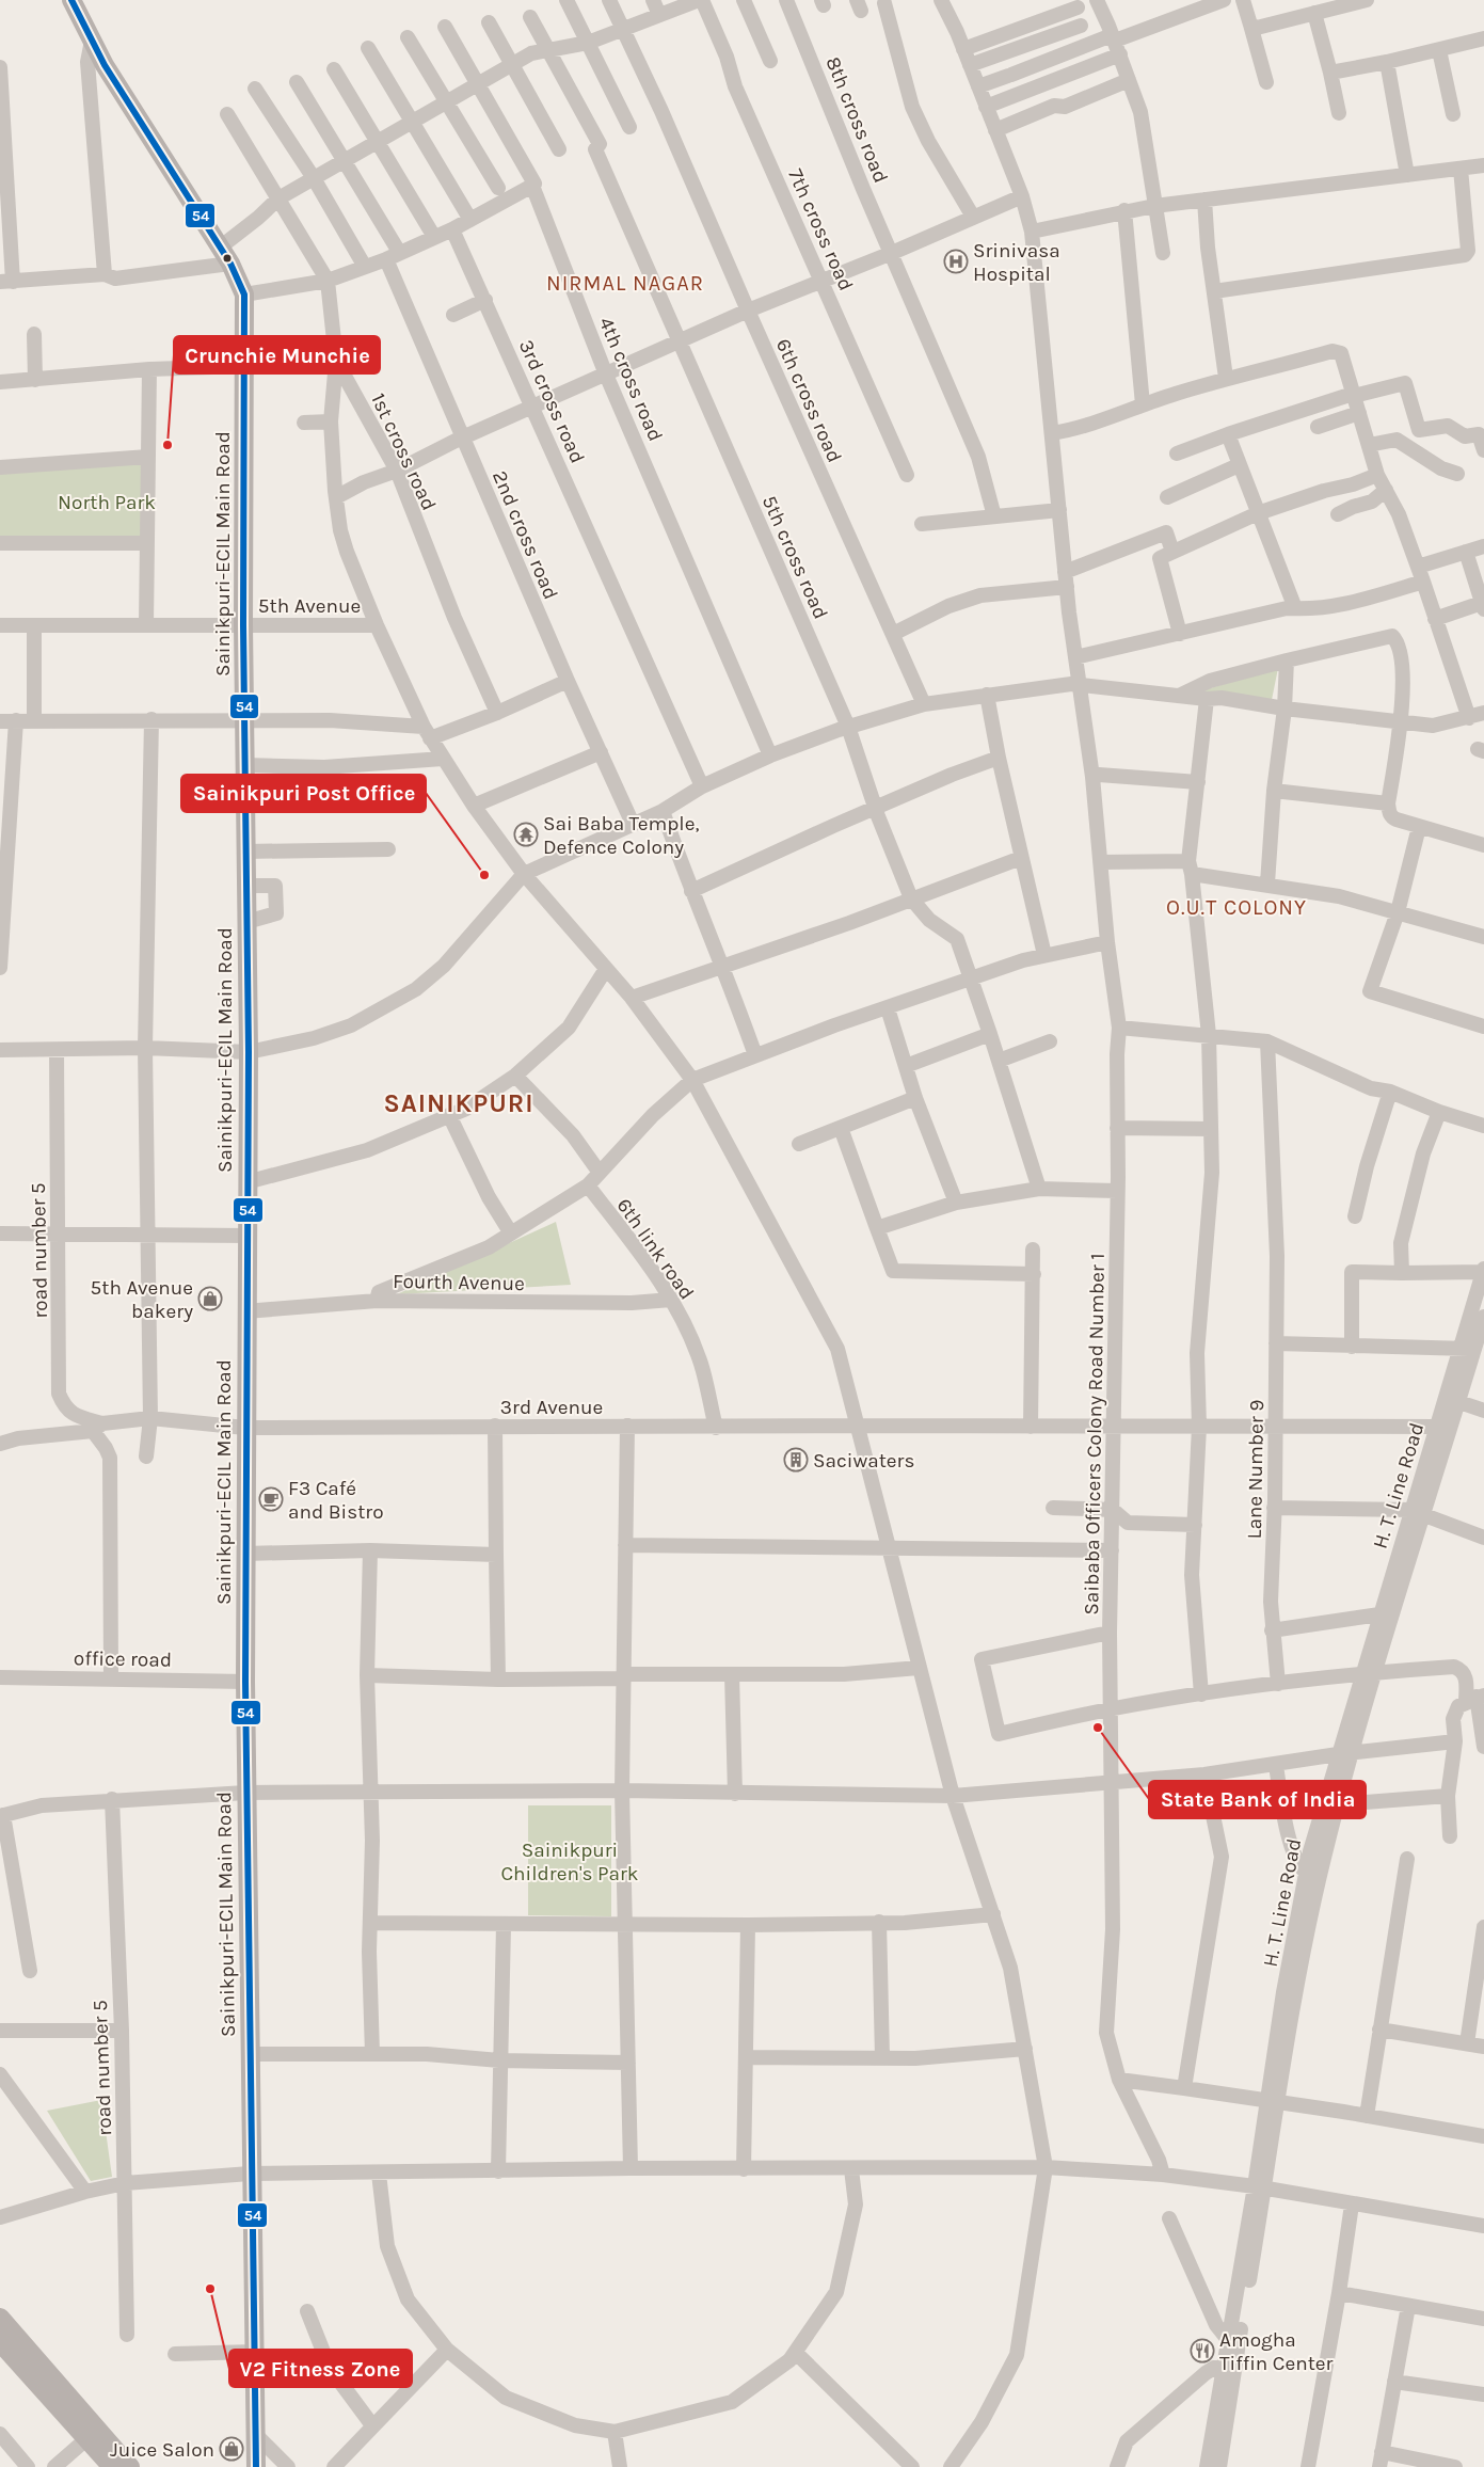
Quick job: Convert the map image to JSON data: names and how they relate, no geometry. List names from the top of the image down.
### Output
{
  "streets": {
    "main road": ["Sainikpuri-ECIL Main Road"],
    "street": [
      "8th cross road",
      "7th cross road",
      "4th cross road",
      "6th cross road",
      "3rd cross road",
      "1st cross road",
      "2nd cross road",
      "5th cross road",
      "5th Avenue",
      "6th link road",
      "road number 5",
      "Fourth Avenue",
      "3rd Avenue",
      "Saibaba Officers Colony Road Number 1",
      "Lane Number 9",
      "H. T. Line Road",
      "office road"
    ]
  },
  "crossings": [
    ["Sainikpuri-ECIL Main Road", "5th Avenue"],
    ["Sainikpuri-ECIL Main Road", "Fourth Avenue"],
    ["Sainikpuri-ECIL Main Road", "3rd Avenue"],
    ["Sainikpuri-ECIL Main Road", "office road"],
    ["6th link road", "Fourth Avenue"],
    ["6th link road", "3rd Avenue"],
    ["road number 5", "3rd Avenue"],
    ["3rd Avenue", "Saibaba Officers Colony Road Number 1"],
    ["3rd Avenue", "Lane Number 9"],
    ["3rd Avenue", "H. T. Line Road"]
  ],
  "districts": ["NIRMAL NAGAR", "O.U.T COLONY", "SAINIKPURI"],
  "parks": ["North Park", "Sainikpuri Children's Park"],
  "places": {
    "hospital": ["Srinivasa Hospital"],
    "other": [
      "Crunchie Munchie",
      "Sainikpuri Post Office",
      "State Bank of India",
      "V2 Fitness Zone"
    ],
    "temple": ["Sai Baba Temple, Defence Colony"],
    "shop": ["5th Avenue bakery", "Juice Salon"],
    "building": ["Saciwaters"],
    "cafe": ["F3 Café and Bistro"],
    "restaurant": ["Amogha Tiffin Center"]
  },
  "lines": ["transit line 54"]
}
